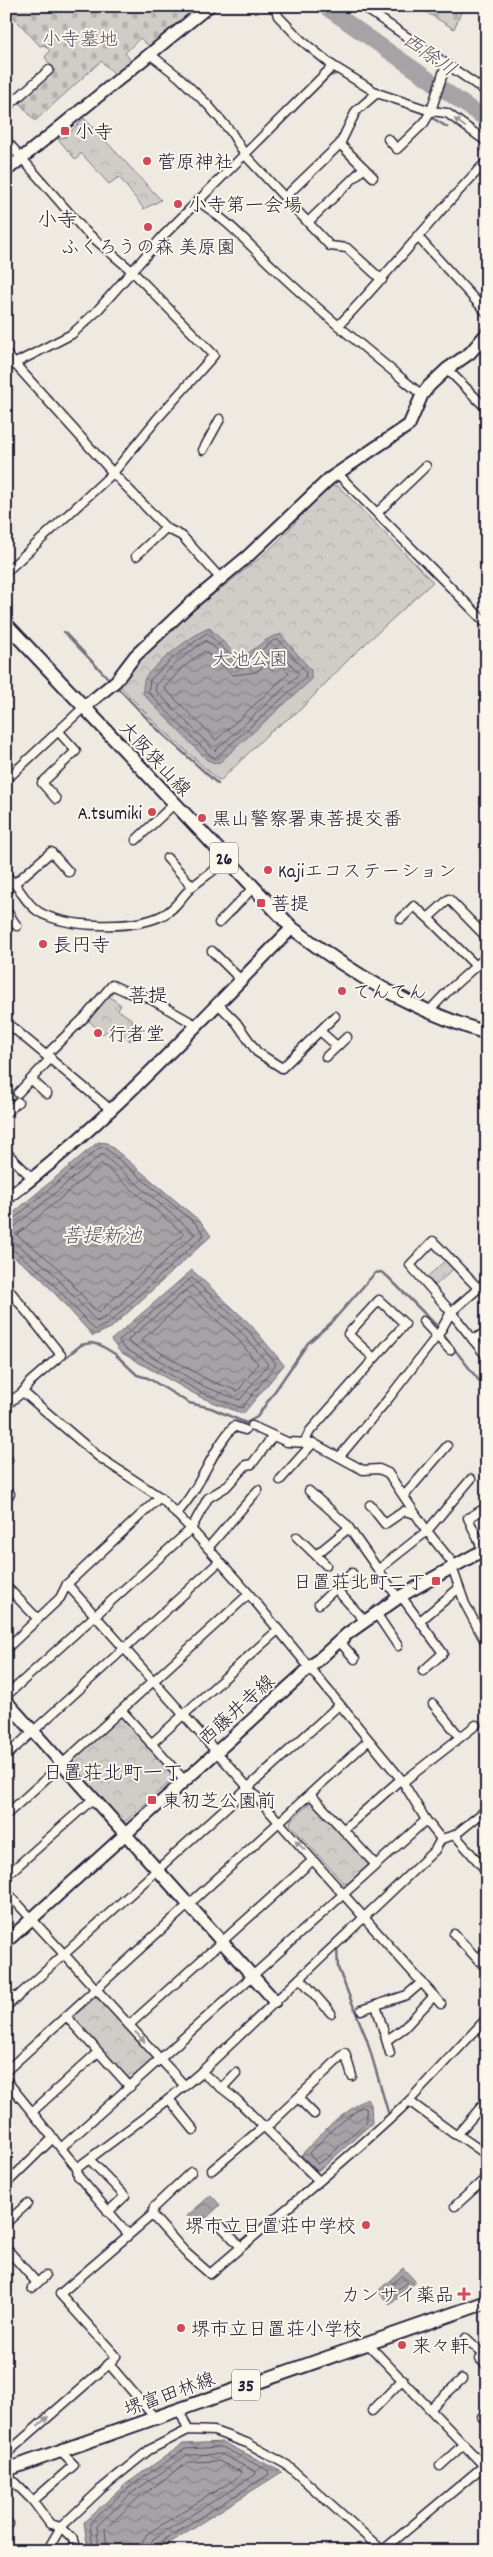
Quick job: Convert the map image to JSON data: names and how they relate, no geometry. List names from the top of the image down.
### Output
{
  "streets": {
    "main road": [
      "大阪狭山線",
      "26",
      "35",
      "堺富田林線"
    ],
    "street": ["西藤井寺線"]
  },
  "districts": ["小寺", "菩提", "日置荘北町一丁"],
  "water": ["西除川", "菩提新池"],
  "parks": ["小寺墓地", "大池公園"],
  "places": {
    "transit": [
      "小寺",
      "菩提",
      "日置荘北町二丁",
      "東初芝公園前"
    ],
    "other": [
      "菅原神社",
      "小寺第一会場",
      "ふくろうの森 美原園",
      "A.tsumiki",
      "黒山警察署東菩提交番",
      "Kajiエコステーション",
      "長円寺",
      "てんてん",
      "行者堂",
      "堺市立日置荘中学校",
      "堺市立日置荘小学校",
      "来々軒"
    ],
    "health": ["カンサイ薬品"]
  }
}
